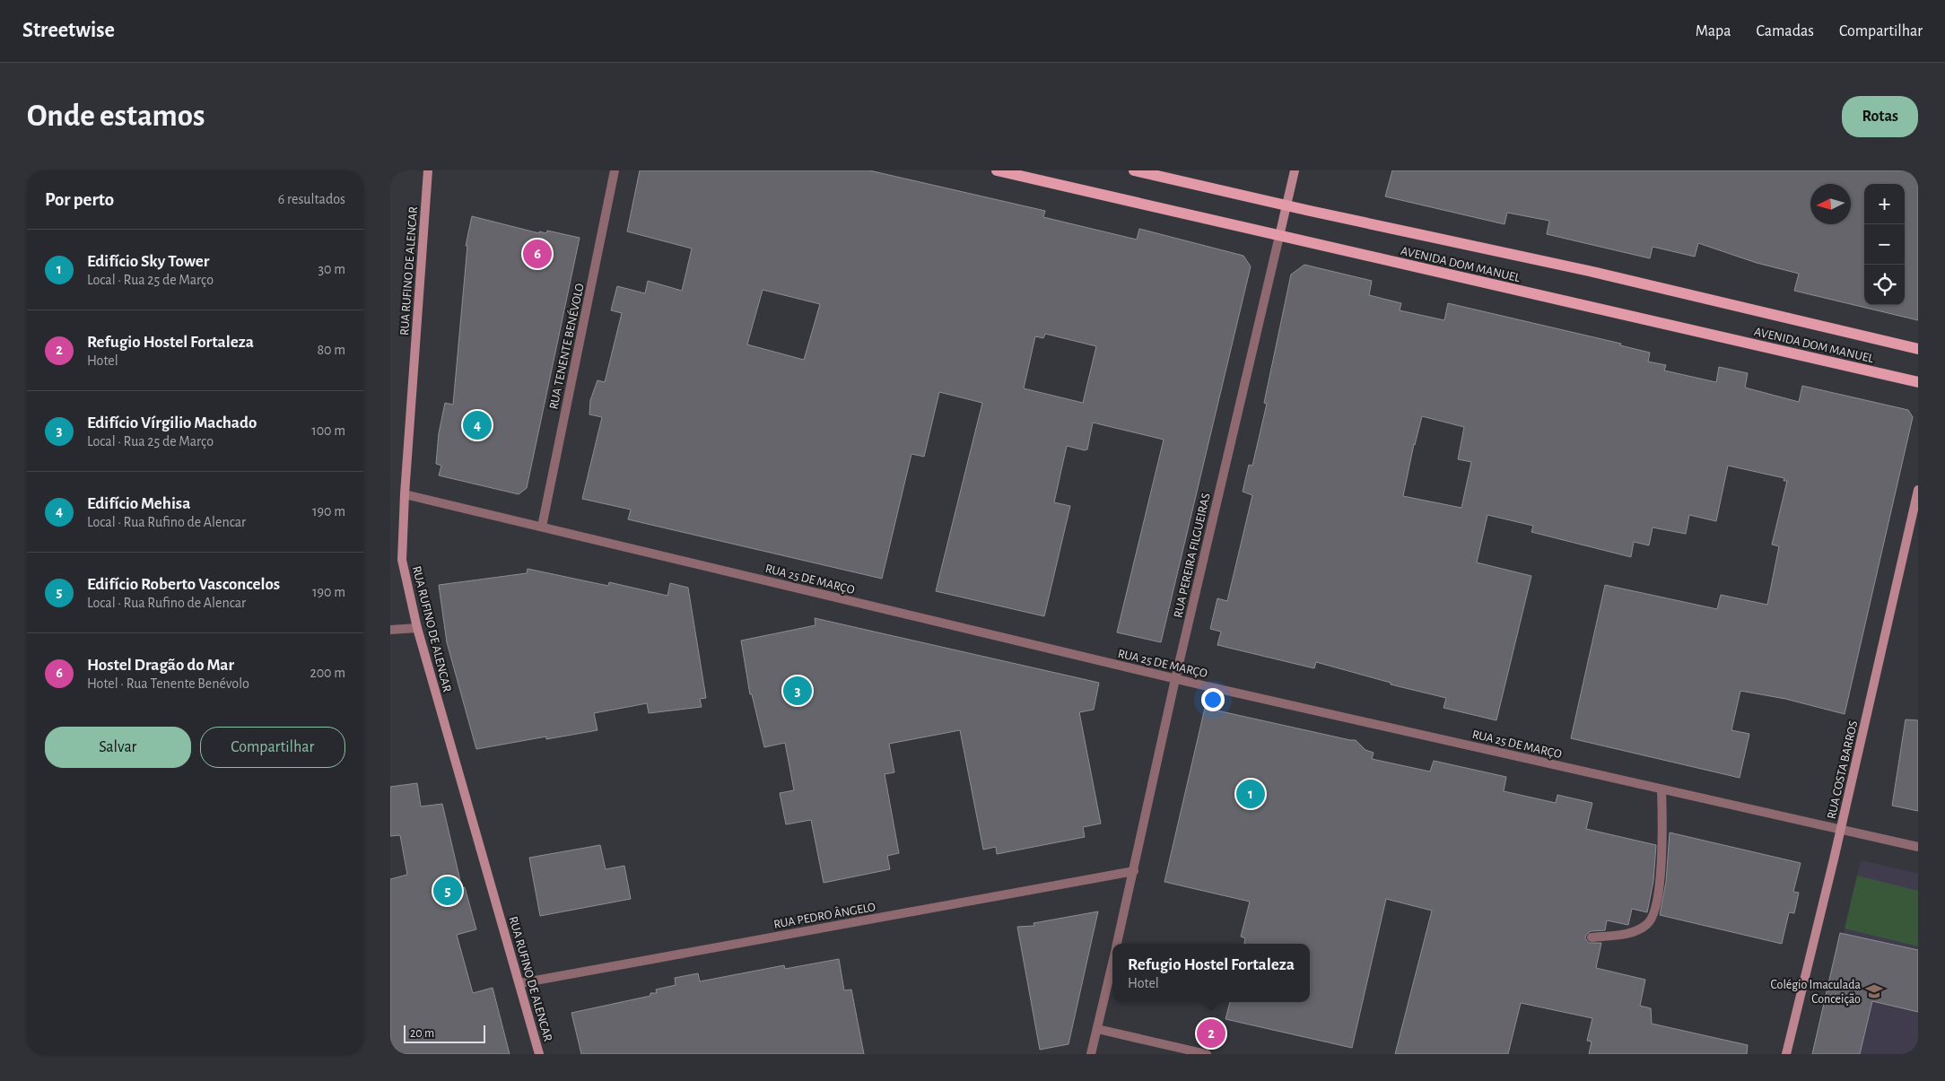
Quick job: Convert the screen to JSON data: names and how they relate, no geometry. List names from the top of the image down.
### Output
{
  "streets": {
    "main road": ["AVENIDA DOM MANUEL"],
    "street": [
      "RUA RUFINO DE ALENCAR",
      "RUA TENENTE BENÉVOLO",
      "RUA PEREIRA FILGUEIRAS",
      "RUA 25 DE MARÇO",
      "RUA COSTA BARROS",
      "RUA PEDRO ÂNGELO"
    ]
  },
  "crossings": [
    ["AVENIDA DOM MANUEL", "RUA PEREIRA FILGUEIRAS"],
    ["RUA RUFINO DE ALENCAR", "RUA 25 DE MARÇO"],
    ["RUA RUFINO DE ALENCAR", "RUA PEDRO ÂNGELO"],
    ["RUA TENENTE BENÉVOLO", "RUA 25 DE MARÇO"],
    ["RUA PEREIRA FILGUEIRAS", "RUA 25 DE MARÇO"],
    ["RUA PEREIRA FILGUEIRAS", "RUA PEDRO ÂNGELO"],
    ["RUA 25 DE MARÇO", "RUA COSTA BARROS"]
  ],
  "places": {
    "school or university": ["Colégio Imaculada Conceição"]
  },
  "scale_bar": "20 m",
  "north": "left",
  "page": {
    "header": "Streetwise",
    "nav": ["Mapa", "Camadas", "Compartilhar"],
    "buttons": [
      "Rotas",
      ["Salvar", "Compartilhar"]
    ],
    "title": "Onde estamos",
    "heading": ["Por perto", "6 resultados"],
    "map_buttons": ["+", "−"],
    "list": [
      {
        "mark": "1",
        "name": "Edifício Sky Tower",
        "note": "Local · Rua 25 de Março",
        "value": "30 m"
      },
      {
        "mark": "2",
        "name": "Refugio Hostel Fortaleza",
        "note": "Hotel",
        "value": "80 m"
      },
      {
        "mark": "3",
        "name": "Edifício Vírgilio Machado",
        "note": "Local · Rua 25 de Março",
        "value": "100 m"
      },
      {
        "mark": "4",
        "name": "Edifício Mehisa",
        "note": "Local · Rua Rufino de Alencar",
        "value": "190 m"
      },
      {
        "mark": "5",
        "name": "Edifício Roberto Vasconcelos",
        "note": "Local · Rua Rufino de Alencar",
        "value": "190 m"
      },
      {
        "mark": "6",
        "name": "Hostel Dragão do Mar",
        "note": "Hotel · Rua Tenente Benévolo",
        "value": "200 m"
      }
    ],
    "pins": [
      "6",
      "4",
      "3",
      "1",
      "5",
      "2"
    ],
    "popup": ["Refugio Hostel Fortaleza", "Hotel"],
    "scale": "20 m"
  }
}
